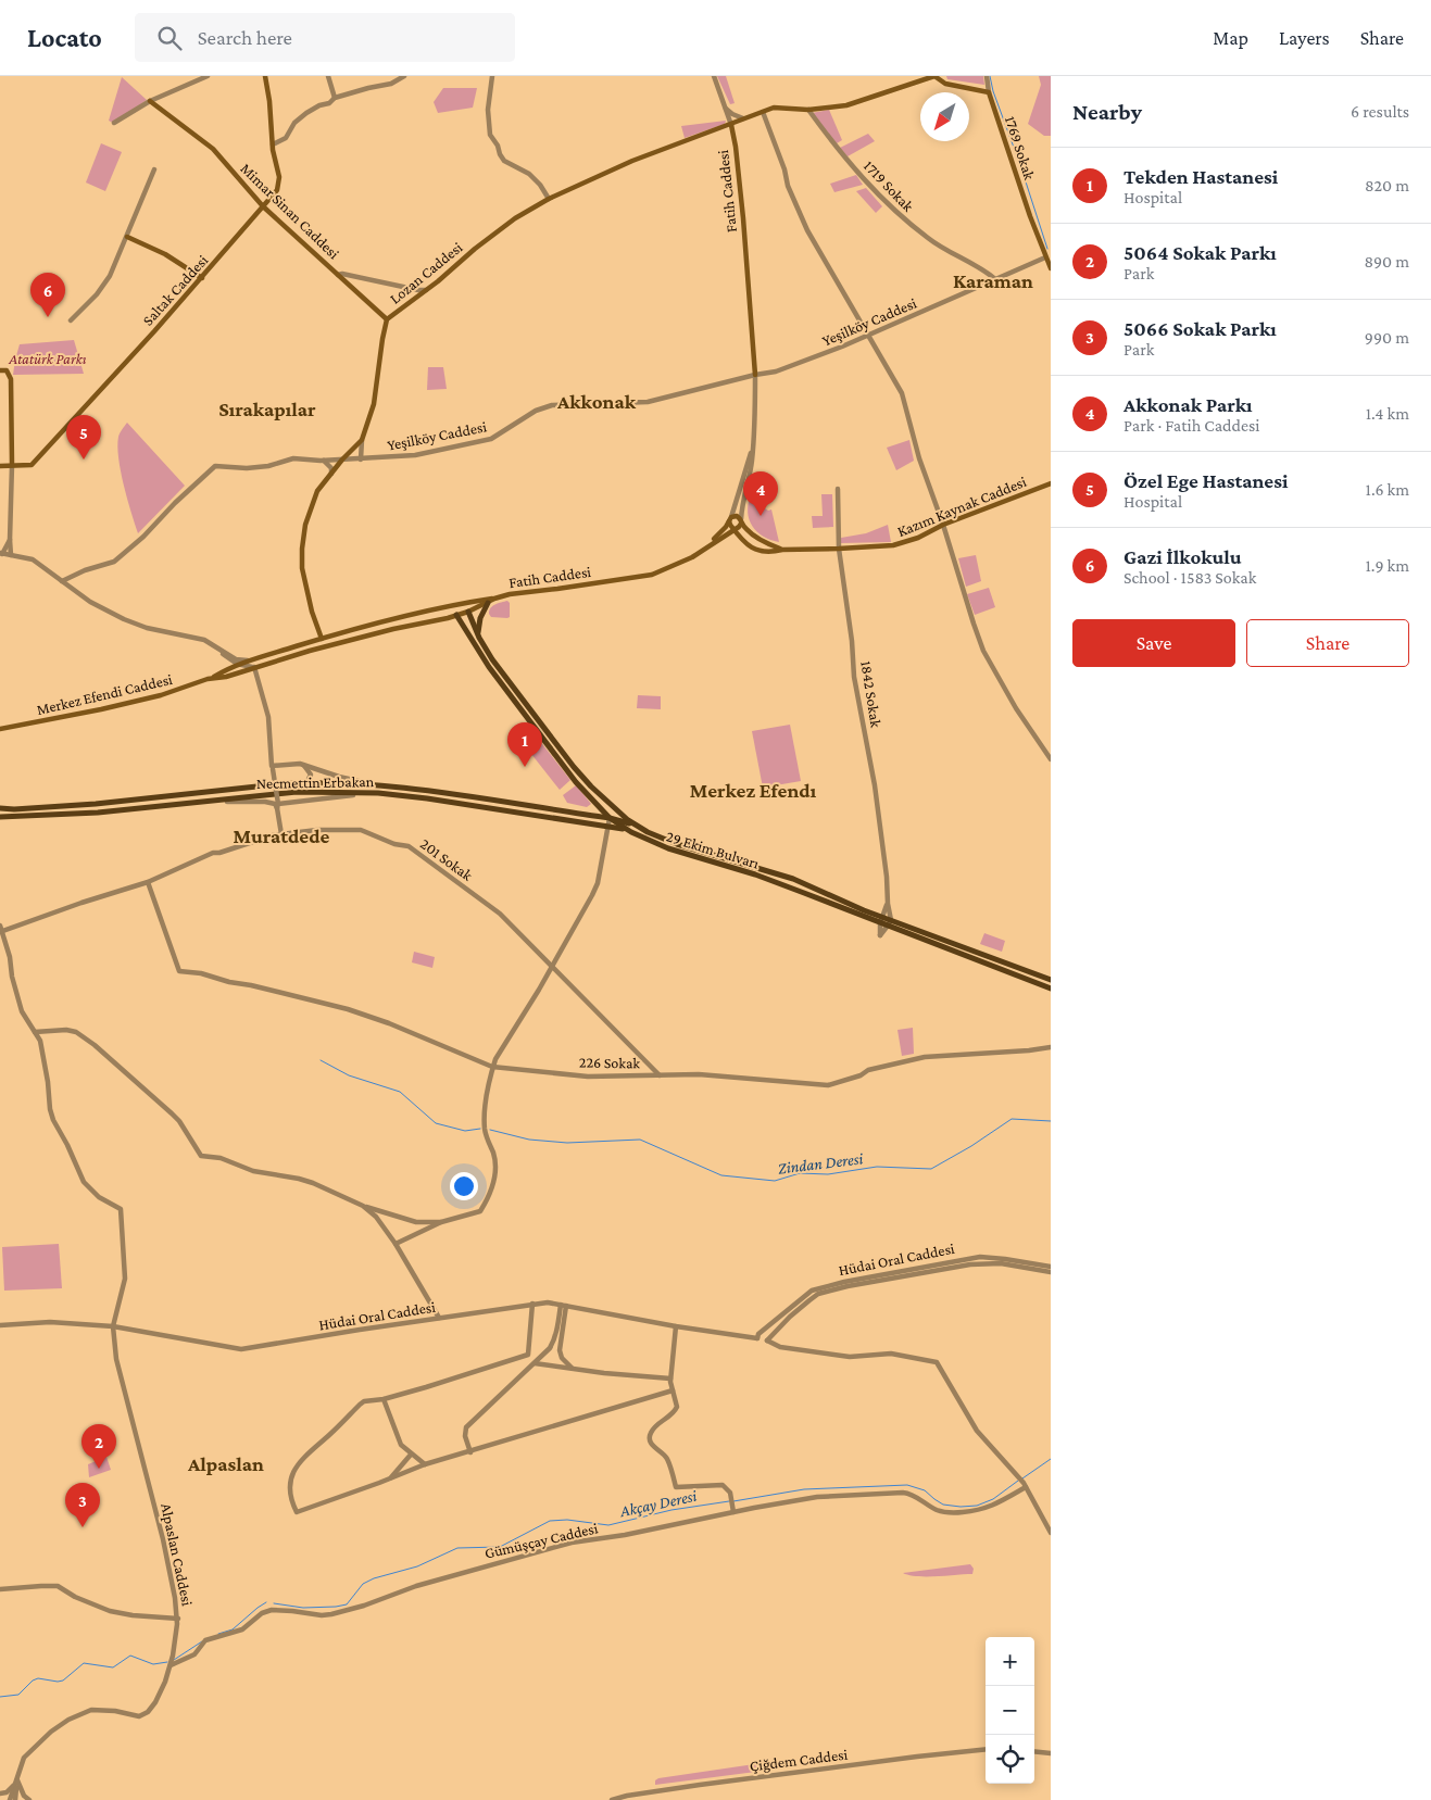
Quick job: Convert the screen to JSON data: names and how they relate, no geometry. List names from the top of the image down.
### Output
{
  "streets": {
    "main road": [
      "1769 Sokak",
      "Fatih Caddesi",
      "Mimar Sinan Caddesi",
      "Lozan Caddesi",
      "Saltak Caddesi",
      "Kazım Kaynak Caddesi",
      "Merkez Efendi Caddesi",
      "Necmettin Erbakan",
      "29 Ekim Bulvarı"
    ],
    "street": [
      "1719 Sokak",
      "Yeşilköy Caddesi",
      "1842 Sokak",
      "201 Sokak",
      "226 Sokak",
      "Hüdai Oral Caddesi",
      "Gümüşçay Caddesi",
      "Alpaslan Caddesi",
      "Çiğdem Caddesi"
    ]
  },
  "crossings": [
    ["1769 Sokak", "Lozan Caddesi"],
    ["1769 Sokak", "Yeşilköy Caddesi"],
    ["1719 Sokak", "Lozan Caddesi"],
    ["1719 Sokak", "Yeşilköy Caddesi"],
    ["Fatih Caddesi", "Lozan Caddesi"],
    ["Fatih Caddesi", "Yeşilköy Caddesi"],
    ["Fatih Caddesi", "Merkez Efendi Caddesi"],
    ["Fatih Caddesi", "29 Ekim Bulvarı"],
    ["Mimar Sinan Caddesi", "Lozan Caddesi"],
    ["Mimar Sinan Caddesi", "Saltak Caddesi"],
    ["Lozan Caddesi", "Yeşilköy Caddesi"],
    ["Kazım Kaynak Caddesi", "1842 Sokak"],
    ["1842 Sokak", "29 Ekim Bulvarı"],
    ["Necmettin Erbakan", "29 Ekim Bulvarı"],
    ["201 Sokak", "226 Sokak"],
    ["Hüdai Oral Caddesi", "Alpaslan Caddesi"],
    ["Gümüşçay Caddesi", "Alpaslan Caddesi"]
  ],
  "districts": [
    "Karaman",
    "Akkonak",
    "Sırakapılar",
    "Merkez Efendı",
    "Muratdede",
    "Alpaslan"
  ],
  "water": ["Zindan Deresi", "Akçay Deresi"],
  "parks": ["Atatürk Parkı"],
  "north": "bottom left",
  "page": {
    "header": "Locato",
    "search": "Search here",
    "nav": ["Map", "Layers", "Share"],
    "heading": ["Nearby", "6 results"],
    "list": [
      {
        "mark": "1",
        "name": "Tekden Hastanesi",
        "note": "Hospital",
        "value": "820 m"
      },
      {
        "mark": "2",
        "name": "5064 Sokak Parkı",
        "note": "Park",
        "value": "890 m"
      },
      {
        "mark": "3",
        "name": "5066 Sokak Parkı",
        "note": "Park",
        "value": "990 m"
      },
      {
        "mark": "4",
        "name": "Akkonak Parkı",
        "note": "Park · Fatih Caddesi",
        "value": "1.4 km"
      },
      {
        "mark": "5",
        "name": "Özel Ege Hastanesi",
        "note": "Hospital",
        "value": "1.6 km"
      },
      {
        "mark": "6",
        "name": "Gazi İlkokulu",
        "note": "School · 1583 Sokak",
        "value": "1.9 km"
      }
    ],
    "pins": [
      "6",
      "5",
      "4",
      "1",
      "2",
      "3"
    ],
    "buttons": ["Save", "Share"],
    "map_buttons": ["+", "−"]
  }
}
